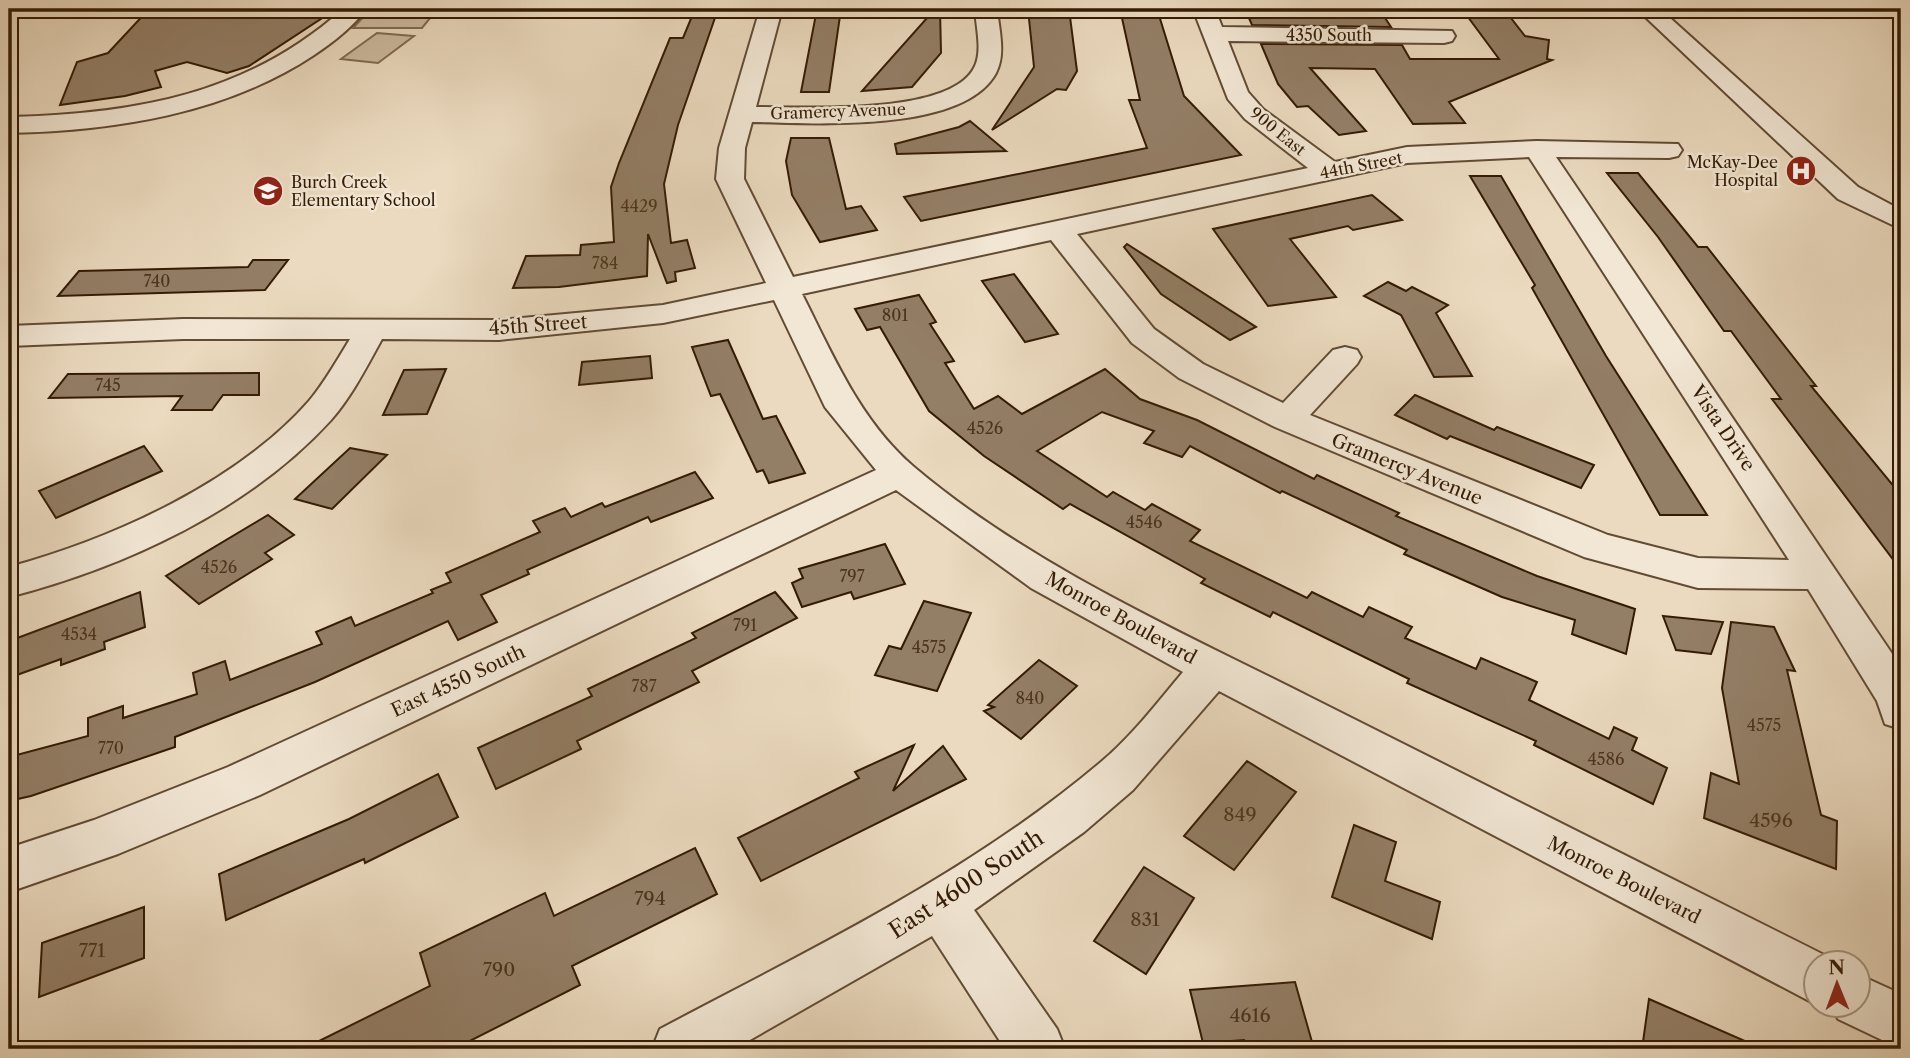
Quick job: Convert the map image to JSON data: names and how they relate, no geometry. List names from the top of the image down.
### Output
{
  "streets": {
    "street": [
      "4350 South",
      "Gramercy Avenue",
      "900 East",
      "44th Street",
      "45th Street",
      "Vista Drive",
      "Monroe Boulevard",
      "East 4550 South",
      "East 4600 South"
    ]
  },
  "crossings": [
    ["4350 South", "900 East"],
    ["Gramercy Avenue", "44th Street"],
    ["Gramercy Avenue", "45th Street"],
    ["Gramercy Avenue", "Vista Drive"],
    ["Gramercy Avenue", "Monroe Boulevard"],
    ["900 East", "44th Street"],
    ["44th Street", "45th Street"],
    ["44th Street", "Vista Drive"],
    ["45th Street", "Monroe Boulevard"],
    ["Monroe Boulevard", "East 4550 South"],
    ["Monroe Boulevard", "East 4600 South"]
  ],
  "places": {
    "hospital": ["McKay-Dee Hospital"],
    "school or university": ["Burch Creek Elementary School"]
  },
  "house_numbers": [
    "4429",
    "784",
    "740",
    "801",
    "745",
    "4526",
    "4546",
    "4526",
    "797",
    "791",
    "4534",
    "4575",
    "787",
    "840",
    "4575",
    "770",
    "4586",
    "849",
    "4596",
    "794",
    "831",
    "771",
    "790",
    "4616"
  ],
  "north": "top"
}
